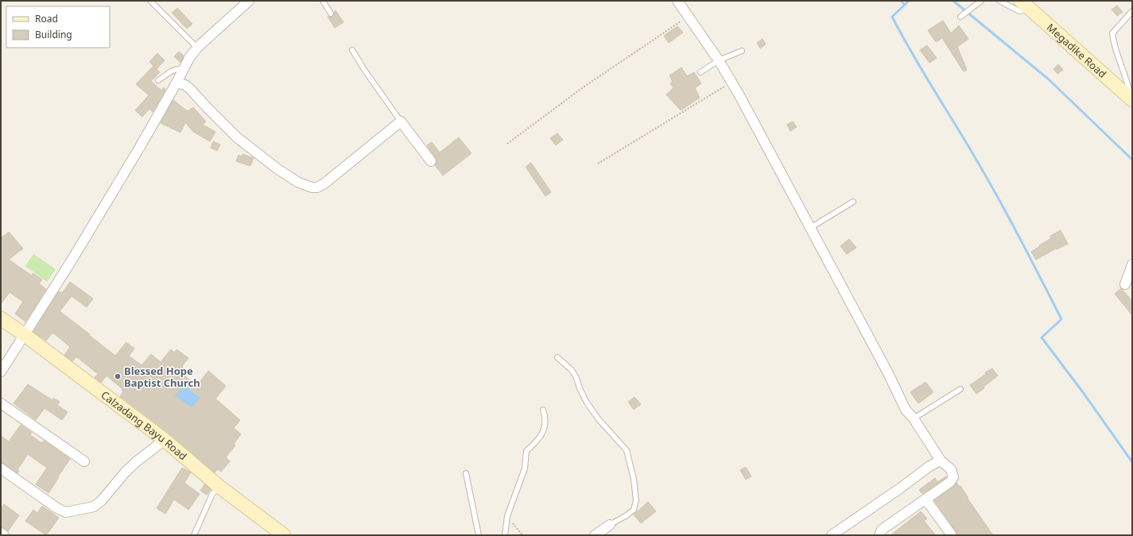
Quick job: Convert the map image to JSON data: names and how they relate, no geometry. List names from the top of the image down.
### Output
{
  "streets": {
    "street": ["Megadike Road", "Calzadang Bayu Road"]
  },
  "places": ["Blessed Hope Baptist Church"],
  "legend": ["Road", "Building"]
}
